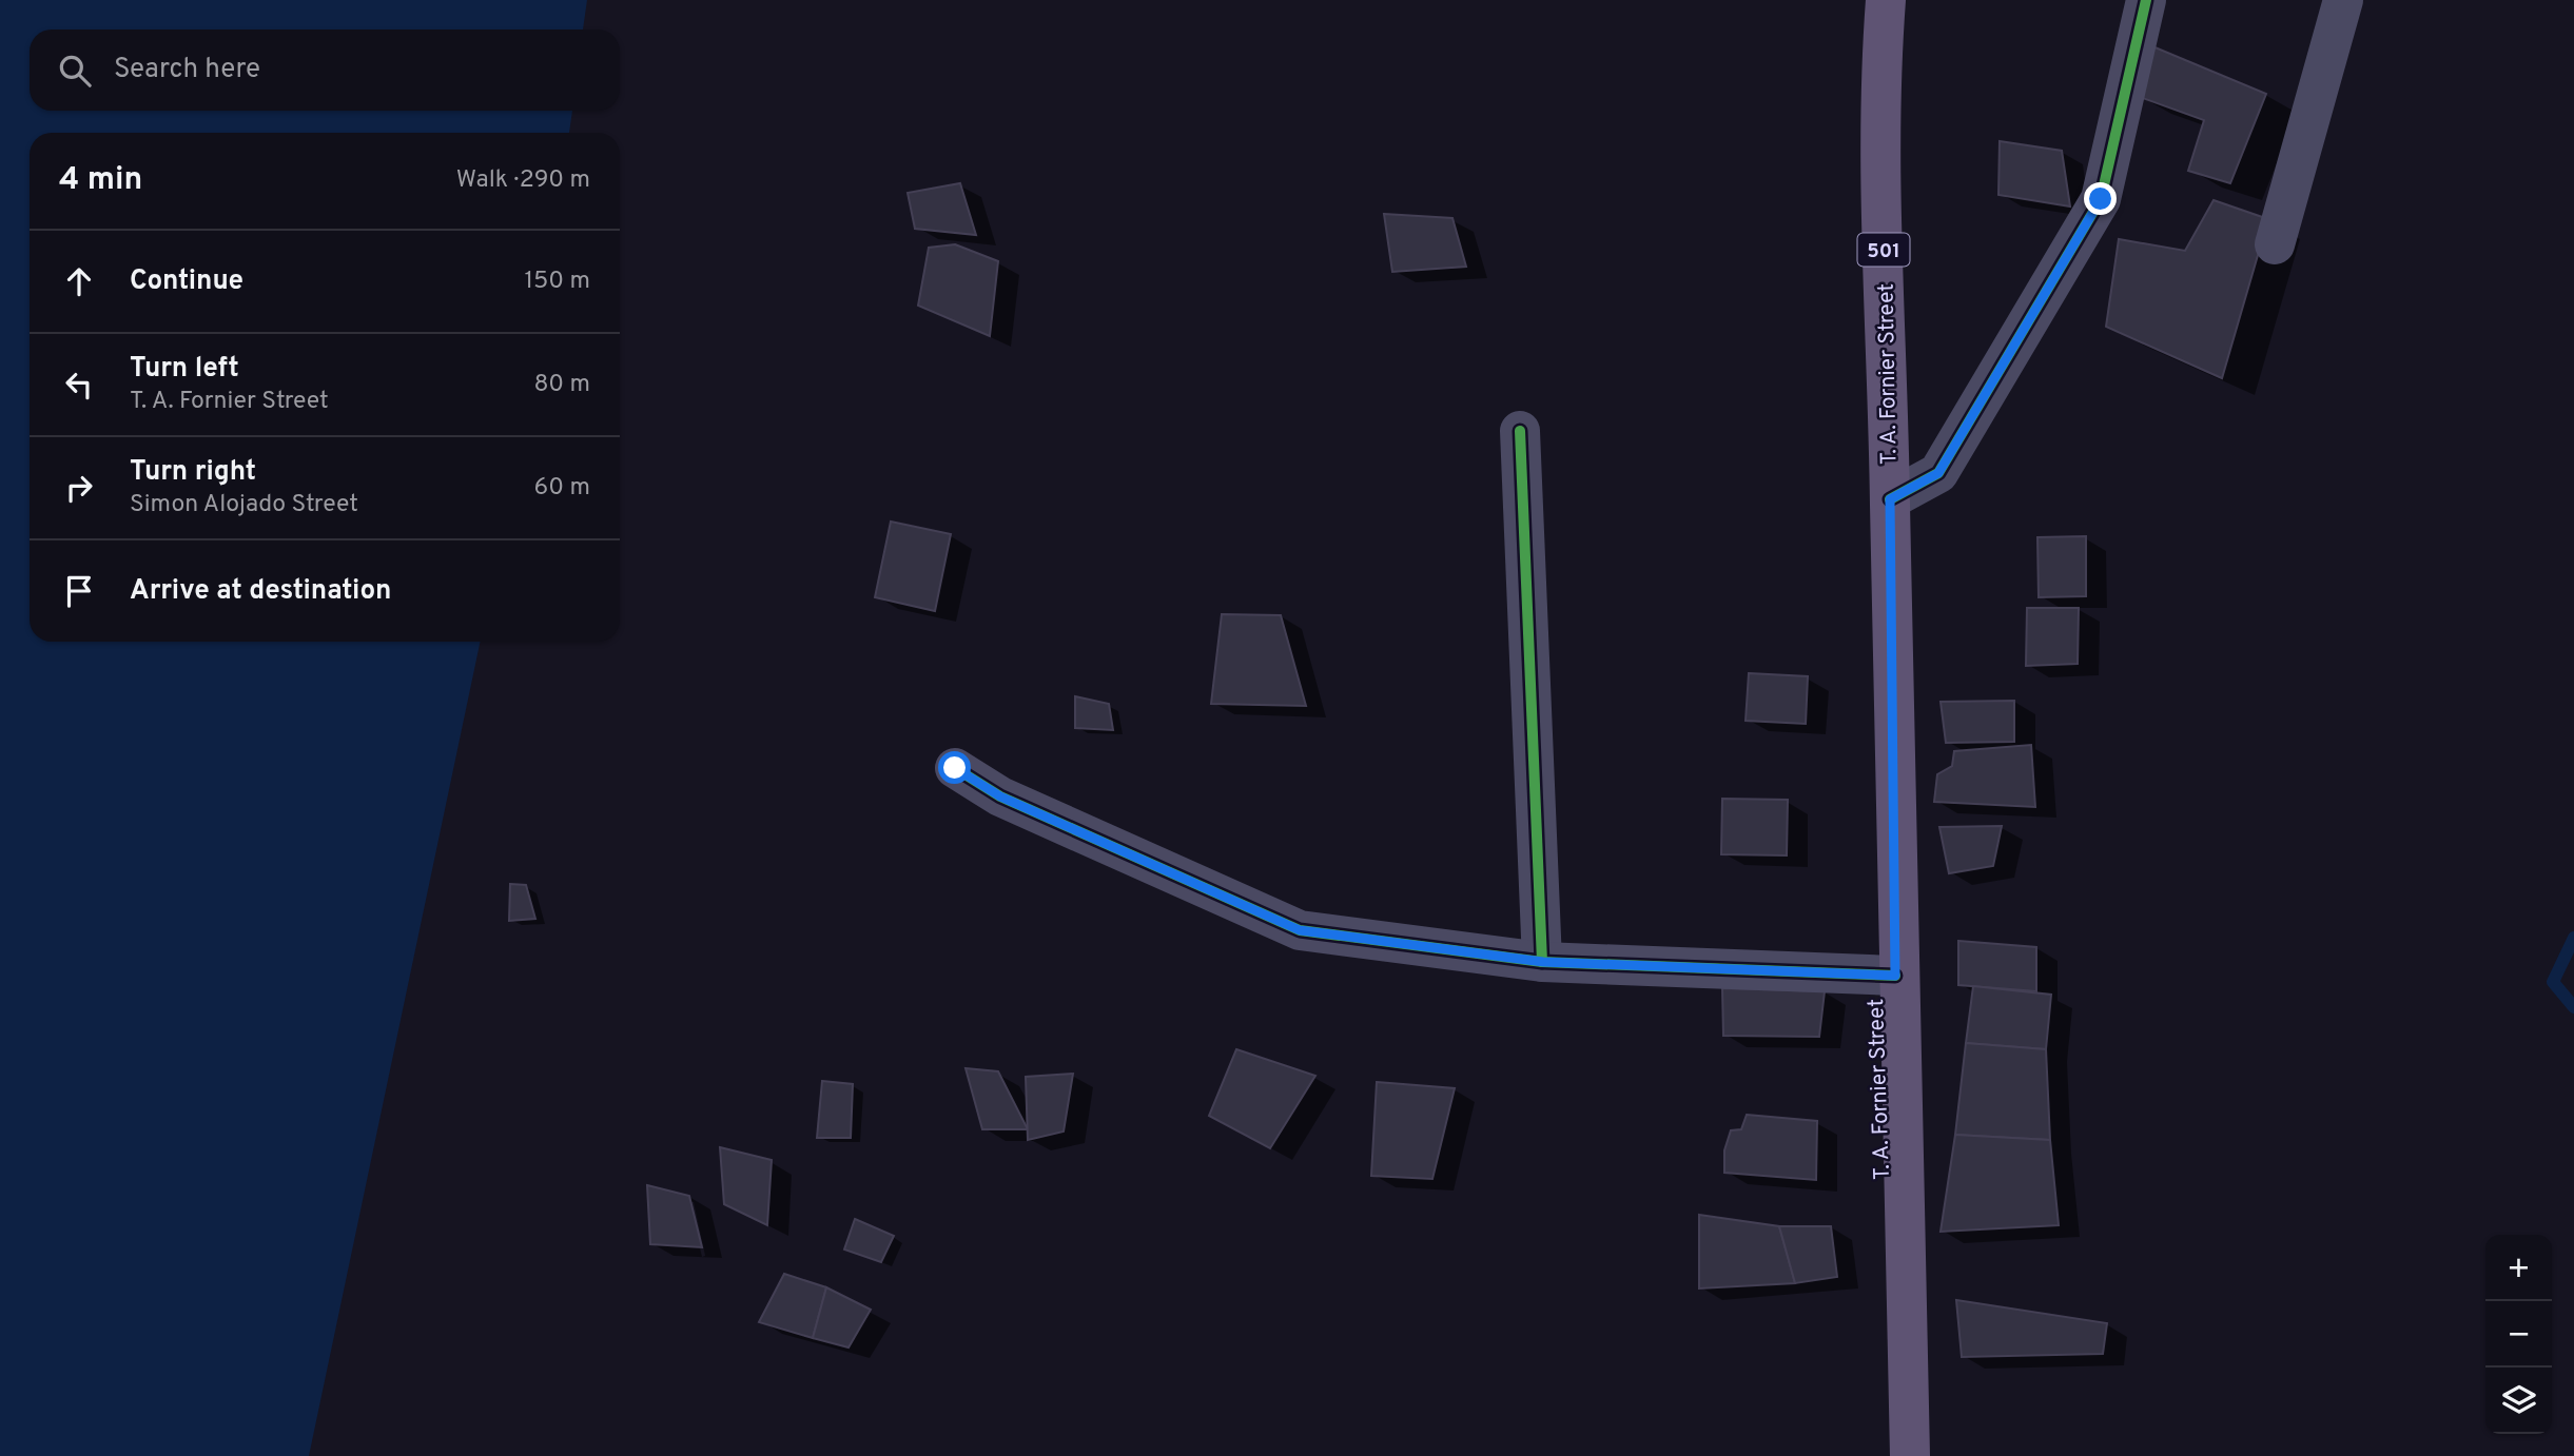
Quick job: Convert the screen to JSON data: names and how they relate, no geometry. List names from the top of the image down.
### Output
{
  "streets": {
    "main road": ["501", "T. A. Fornier Street"]
  },
  "page": {
    "search": "Search here",
    "heading": ["4 min", "Walk · 290 m"],
    "list": [
      ["Continue", "150 m"],
      ["Turn left", "T. A. Fornier Street", "80 m"],
      ["Turn right", "Simon Alojado Street", "60 m"],
      "Arrive at destination"
    ],
    "map_buttons": ["+", "−"]
  }
}
